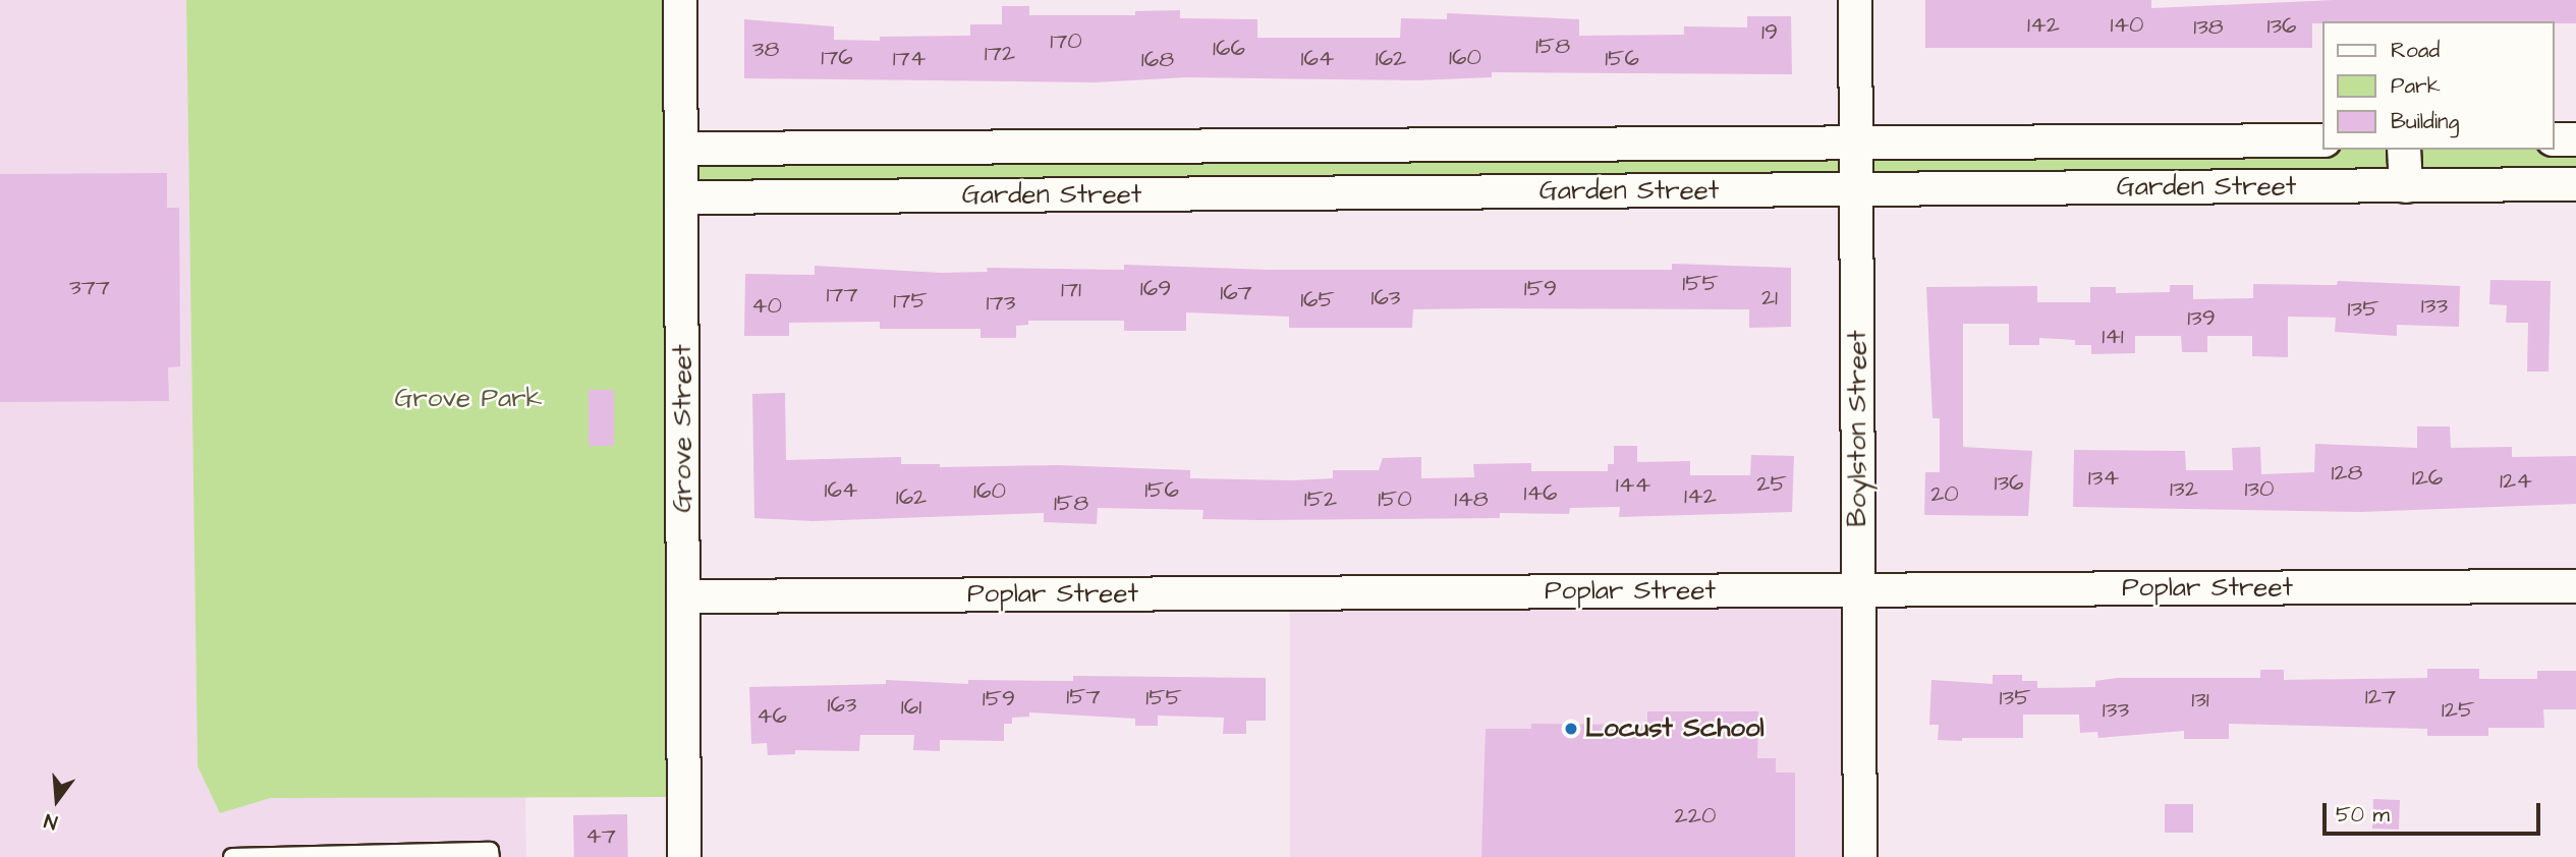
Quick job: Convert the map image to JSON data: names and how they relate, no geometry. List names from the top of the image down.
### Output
{
  "streets": {
    "street": [
      "Garden Street",
      "Grove Street",
      "Boylston Street",
      "Poplar Street"
    ]
  },
  "crossings": [
    ["Garden Street", "Grove Street"],
    ["Garden Street", "Boylston Street"],
    ["Grove Street", "Poplar Street"],
    ["Boylston Street", "Poplar Street"]
  ],
  "parks": ["Grove Park"],
  "places": ["Locust School"],
  "house_numbers": [
    "142",
    "140",
    "136",
    "138",
    "19",
    "170",
    "158",
    "166",
    "38",
    "172",
    "176",
    "160",
    "174",
    "164",
    "162",
    "156",
    "168",
    "155",
    "377",
    "169",
    "159",
    "171",
    "167",
    "177",
    "163",
    "21",
    "165",
    "175",
    "173",
    "40",
    "133",
    "135",
    "139",
    "141",
    "128",
    "134",
    "126",
    "124",
    "136",
    "25",
    "144",
    "132",
    "130",
    "164",
    "156",
    "160",
    "146",
    "20",
    "142",
    "162",
    "152",
    "150",
    "148",
    "158",
    "157",
    "127",
    "155",
    "135",
    "159",
    "131",
    "163",
    "161",
    "133",
    "125",
    "46",
    "220",
    "47"
  ],
  "legend": ["Road", "Park", "Building"],
  "scale_bar": "50 m",
  "north": "bottom"
}
